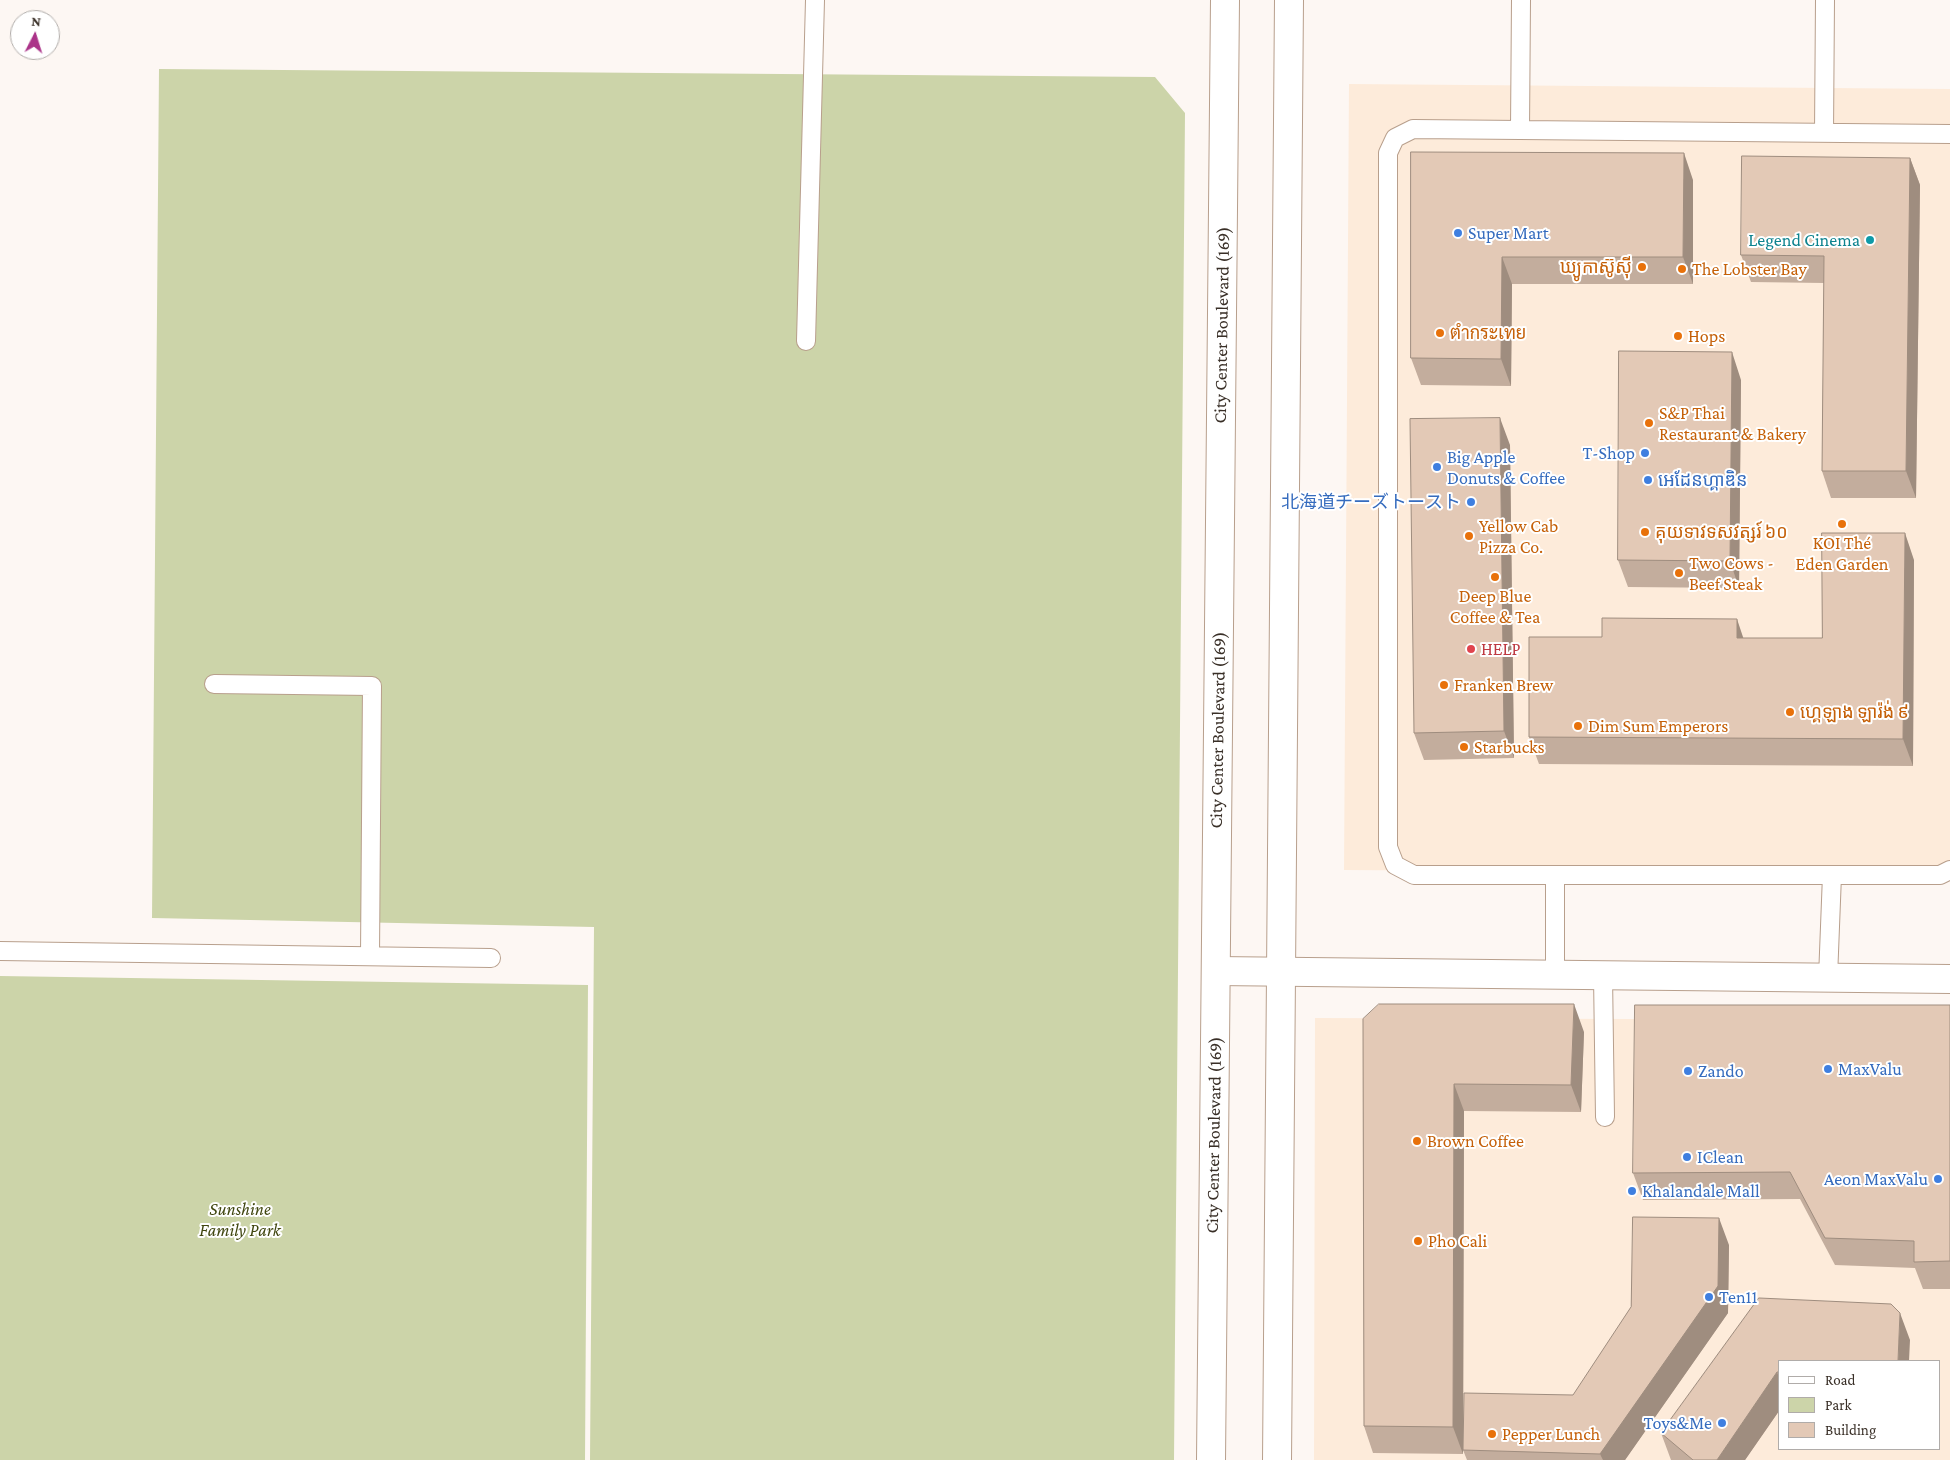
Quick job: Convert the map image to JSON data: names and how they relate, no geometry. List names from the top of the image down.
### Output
{
  "streets": {
    "main road": ["City Center Boulevard (169)"]
  },
  "parks": ["Sunshine Family Park"],
  "places": [
    "Super Mart",
    "Legend Cinema",
    "ឃ្យូកាស៊ូស៊ី",
    "The Lobster Bay",
    "ตำกระเทย",
    "Hops",
    "S&P Thai Restaurant & Bakery",
    "T-Shop",
    "Big Apple Donuts & Coffee",
    "អេដែនហ្គាឌិន",
    "北海道チーズトースト",
    "KOI Thé Eden Garden",
    "គុយទាវទសវត្សរ៍ ៦០",
    "Yellow Cab Pizza Co.",
    "Two Cows - Beef Steak",
    "Deep Blue Coffee & Tea",
    "HELP",
    "Franken Brew",
    "ហ្គេឡាង ឡារ៉ង់ ៩",
    "Dim Sum Emperors",
    "Starbucks",
    "MaxValu",
    "Zando",
    "Brown Coffee",
    "IClean",
    "Aeon MaxValu",
    "Khalandale Mall",
    "Pho Cali",
    "Ten11",
    "Toys&Me",
    "Pepper Lunch"
  ],
  "legend": ["Road", "Park", "Building"],
  "north": "top"
}
